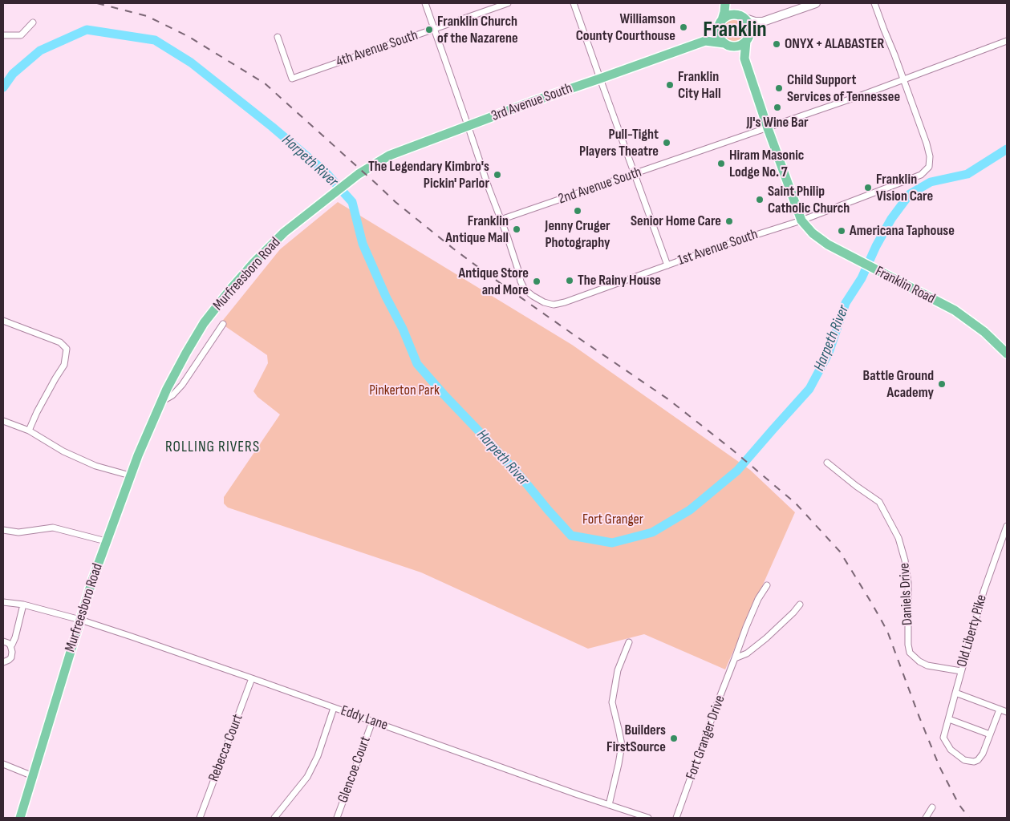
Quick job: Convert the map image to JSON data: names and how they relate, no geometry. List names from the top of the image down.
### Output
{
  "streets": {
    "main road": ["3rd Avenue South", "Murfreesboro Road", "Franklin Road"],
    "street": [
      "4th Avenue South",
      "2nd Avenue South",
      "1st Avenue South",
      "Daniels Drive",
      "Old Liberty Pike",
      "Eddy Lane",
      "Fort Granger Drive",
      "Rebecca Court",
      "Glencoe Court"
    ]
  },
  "crossings": [
    ["3rd Avenue South", "Murfreesboro Road"],
    ["2nd Avenue South", "1st Avenue South"],
    ["1st Avenue South", "Franklin Road"],
    ["Murfreesboro Road", "Eddy Lane"],
    ["Daniels Drive", "Old Liberty Pike"],
    ["Eddy Lane", "Rebecca Court"],
    ["Eddy Lane", "Glencoe Court"]
  ],
  "districts": ["Franklin", "ROLLING RIVERS"],
  "water": ["Harpeth River"],
  "parks": ["Pinkerton Park", "Fort Granger"],
  "places": [
    "Williamson County Courthouse",
    "Franklin Church of the Nazarene",
    "ONYX + ALABASTER",
    "Franklin City Hall",
    "Child Support Services of Tennessee",
    "JJ's Wine Bar",
    "Pull-Tight Players Theatre",
    "Hiram Masonic Lodge No. 7",
    "The Legendary Kimbro's Pickin' Parlor",
    "Franklin Vision Care",
    "Saint Philip Catholic Church",
    "Jenny Cruger Photography",
    "Senior Home Care",
    "Franklin Antique Mall",
    "Americana Taphouse",
    "The Rainy House",
    "Antique Store and More",
    "Battle Ground Academy",
    "Builders FirstSource"
  ]
}
